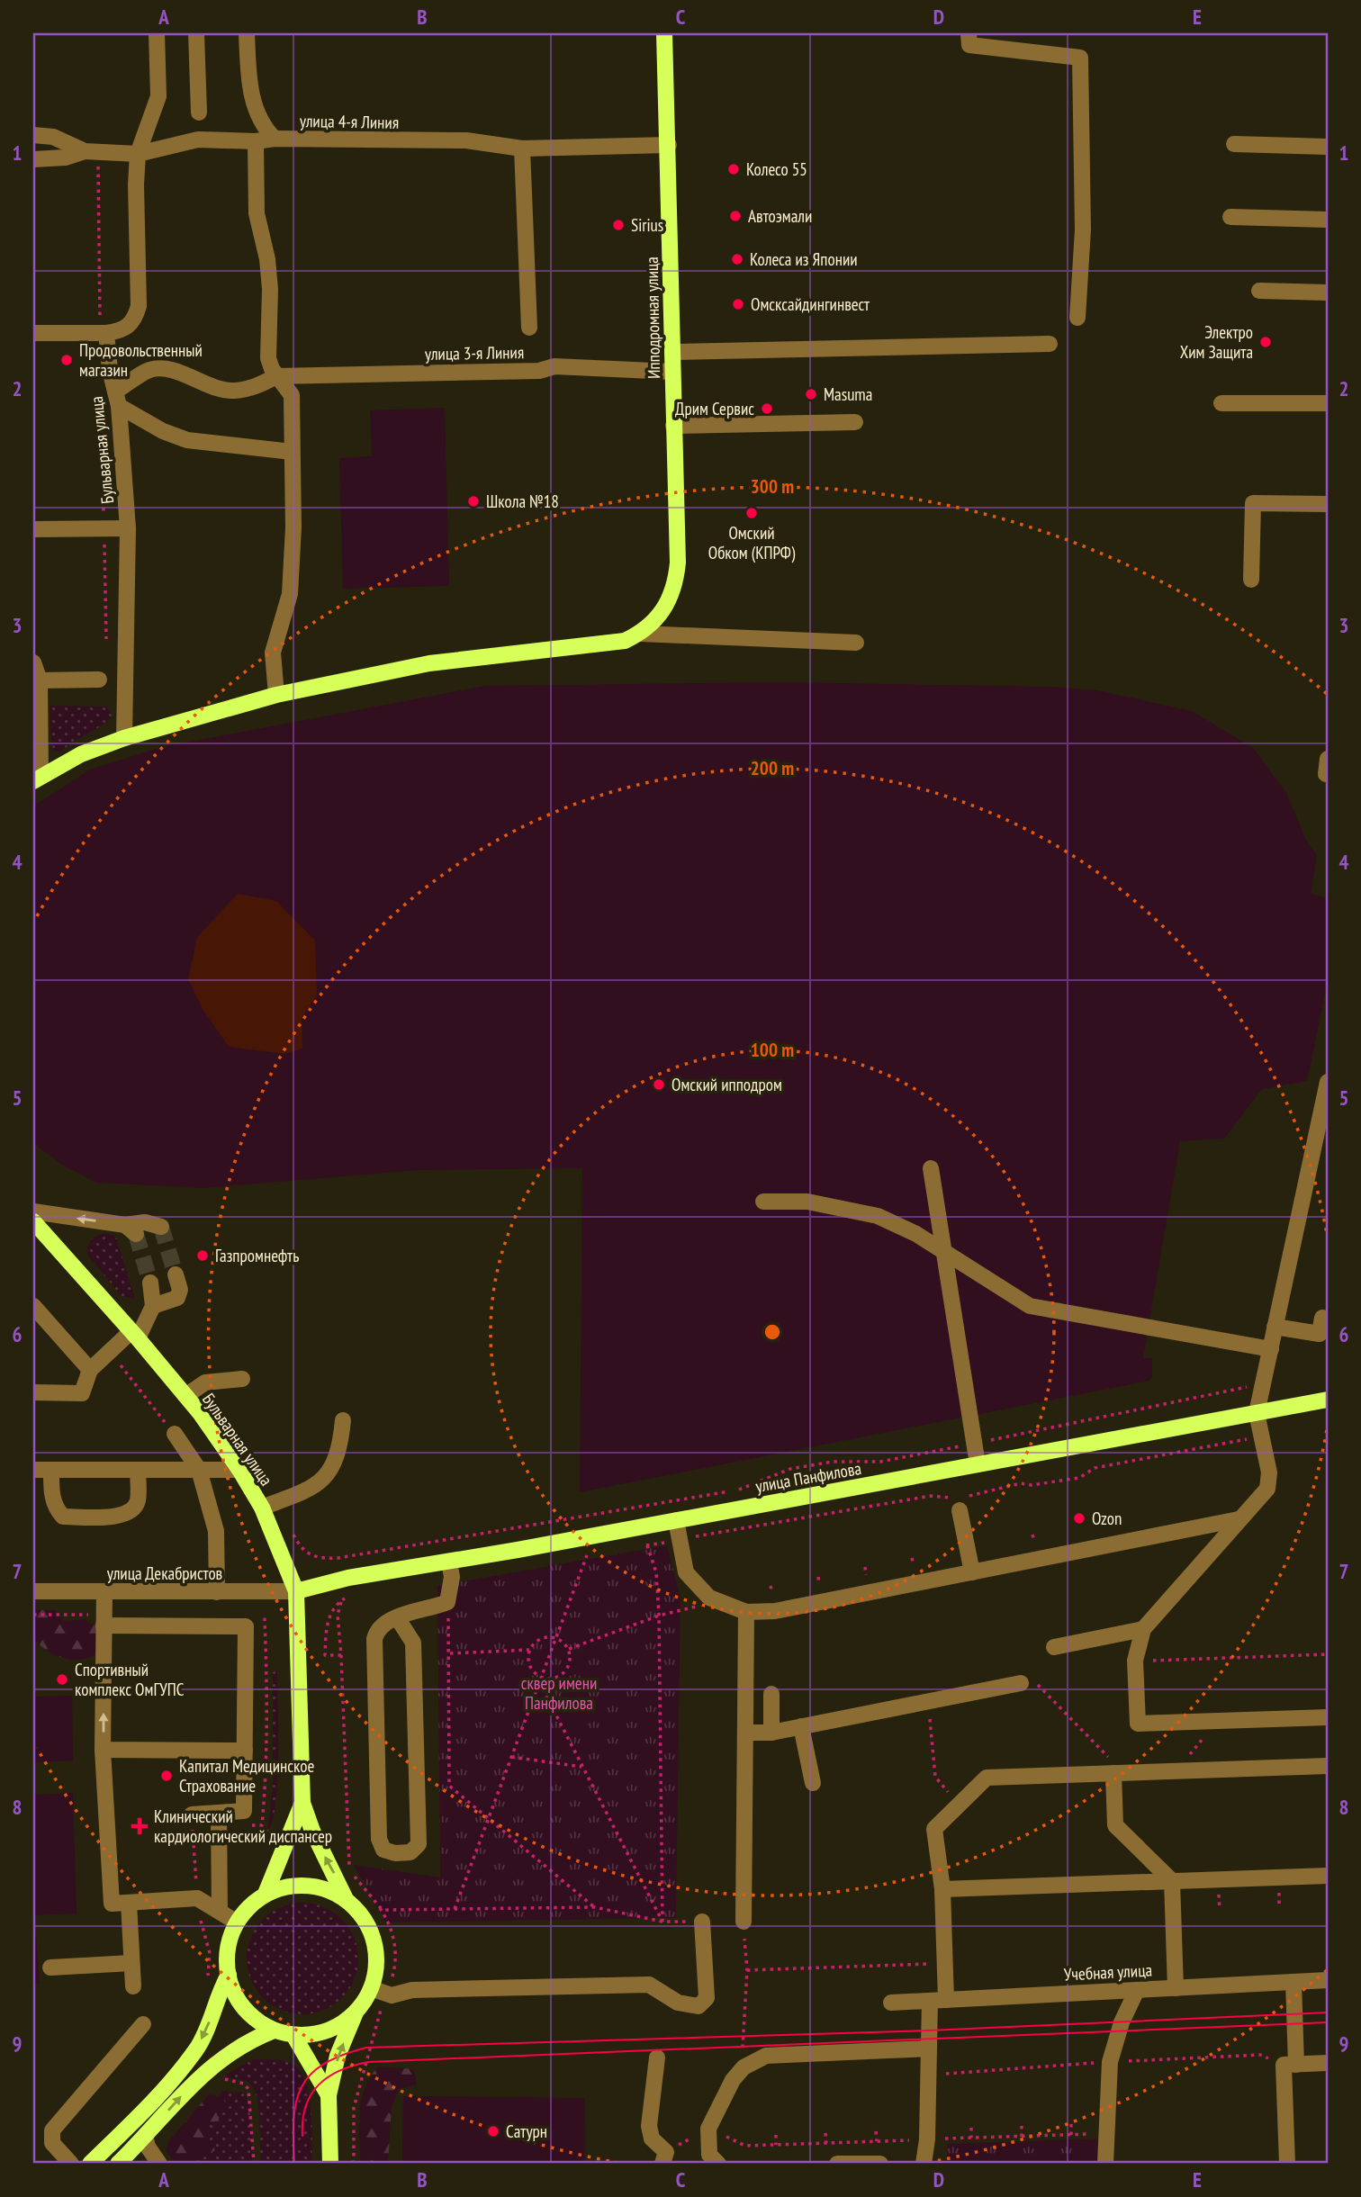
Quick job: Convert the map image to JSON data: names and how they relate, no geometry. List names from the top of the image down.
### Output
{
  "streets": {
    "main road": ["Ипподромная улица", "Бульварная улица", "улица Панфилова"],
    "street": [
      "улица 4-я Линия",
      "улица 3-я Линия",
      "улица Декабристов",
      "Учебная улица"
    ]
  },
  "crossings": [
    ["улица 4-я Линия", "Ипподромная улица"],
    ["Ипподромная улица", "улица 3-я Линия"],
    ["Бульварная улица", "улица Панфилова"],
    ["Бульварная улица", "улица Декабристов"],
    ["улица Панфилова", "улица Декабристов"]
  ],
  "parks": ["сквер имени Панфилова"],
  "places": {
    "other": [
      "Колесо 55",
      "Автоэмали",
      "Sirius",
      "Колеса из Японии",
      "Омсксайдингинвест",
      "Электро Хим Защита",
      "Продовольственный магазин",
      "Masuma",
      "Дрим Сервис",
      "Школа №18",
      "Омский Обком (КПРФ)",
      "Омский ипподром",
      "Газпромнефть",
      "Ozon",
      "Спортивный комплекс ОмГУПС",
      "Капитал Медицинское Страхование",
      "Сатурн"
    ],
    "health": ["Клинический кардиологический диспансер"]
  },
  "grid": {
    "columns": [
      "A",
      "B",
      "C",
      "D",
      "E"
    ],
    "rows": [
      "1",
      "2",
      "3",
      "4",
      "5",
      "6",
      "7",
      "8",
      "9"
    ]
  },
  "rings": ["300 m", "200 m", "100 m"]
}
